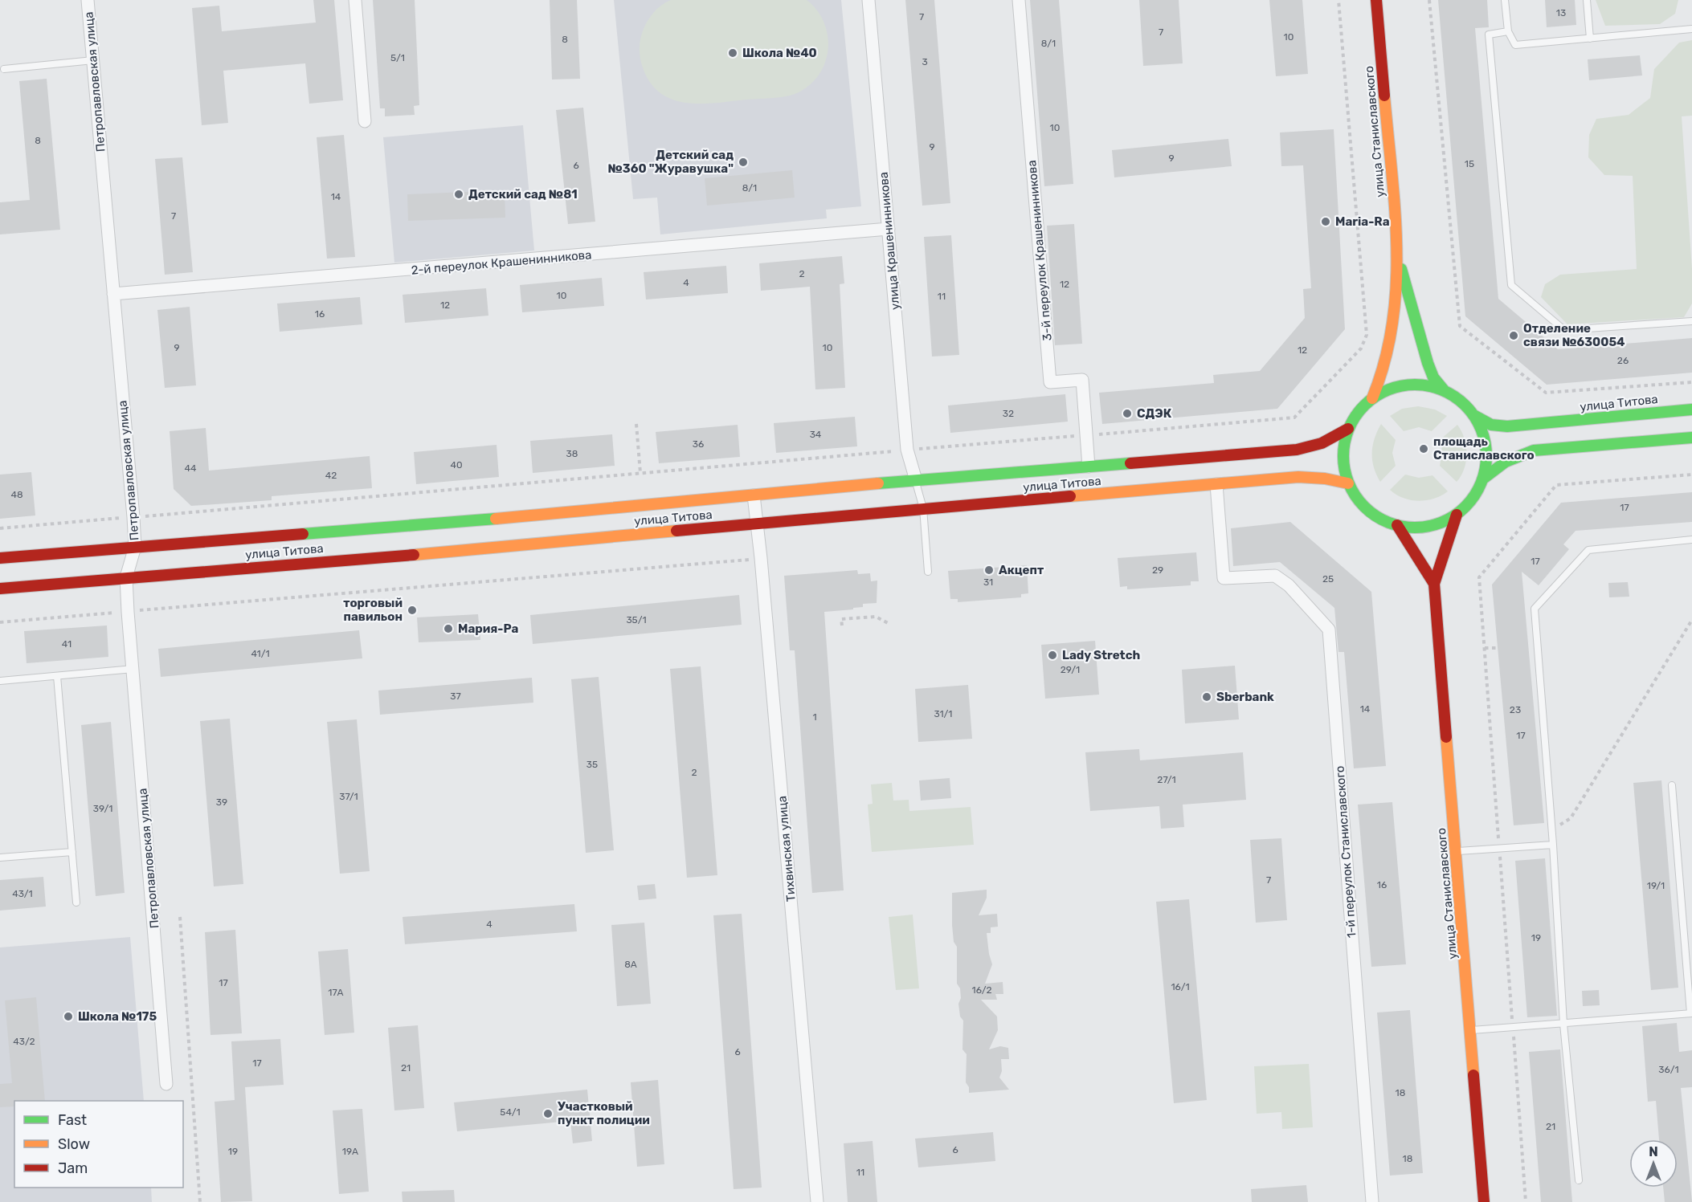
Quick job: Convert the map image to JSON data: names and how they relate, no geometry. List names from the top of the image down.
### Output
{
  "streets": {
    "main road": ["улица Станиславского", "улица Титова"],
    "street": [
      "Петропавловская улица",
      "улица Крашенинникова",
      "3-й переулок Крашенинникова",
      "2-й переулок Крашенинникова",
      "Тихвинская улица",
      "1-й переулок Станиславского"
    ]
  },
  "crossings": [
    ["Петропавловская улица", "2-й переулок Крашенинникова"],
    ["Петропавловская улица", "улица Титова"],
    ["улица Крашенинникова", "2-й переулок Крашенинникова"],
    ["улица Крашенинникова", "улица Титова"],
    ["3-й переулок Крашенинникова", "улица Титова"],
    ["улица Титова", "Тихвинская улица"],
    ["улица Титова", "1-й переулок Станиславского"]
  ],
  "places": [
    "Школа №40",
    "Детский сад №360 \"Журавушка\"",
    "Детский сад №81",
    "Maria-Ra",
    "Отделение связи №630054",
    "СДЭК",
    "площадь Станиславского",
    "Акцепт",
    "торговый павильон",
    "Мария-Ра",
    "Lady Stretch",
    "Sberbank",
    "Школа №175",
    "Участковый пункт полиции"
  ],
  "house_numbers": [
    "13",
    "7",
    "7",
    "10",
    "8",
    "8/1",
    "5/1",
    "3",
    "10",
    "8",
    "9",
    "9",
    "15",
    "6",
    "8/1",
    "14",
    "7",
    "2",
    "4",
    "12",
    "10",
    "11",
    "12",
    "16",
    "9",
    "10",
    "12",
    "26",
    "32",
    "34",
    "36",
    "38",
    "40",
    "44",
    "42",
    "48",
    "17",
    "17",
    "29",
    "25",
    "31",
    "35/1",
    "41",
    "41/1",
    "29/1",
    "37",
    "14",
    "23",
    "31/1",
    "1",
    "17",
    "35",
    "2",
    "27/1",
    "37/1",
    "39",
    "39/1",
    "7",
    "16",
    "19/1",
    "43/1",
    "4",
    "19",
    "8А",
    "17",
    "16/1",
    "16/2",
    "17А",
    "43/2",
    "6",
    "17",
    "21",
    "36/1",
    "18",
    "54/1",
    "21",
    "6",
    "19",
    "19А",
    "18",
    "11"
  ],
  "legend": ["Fast", "Slow", "Jam"],
  "north": "top"
}
